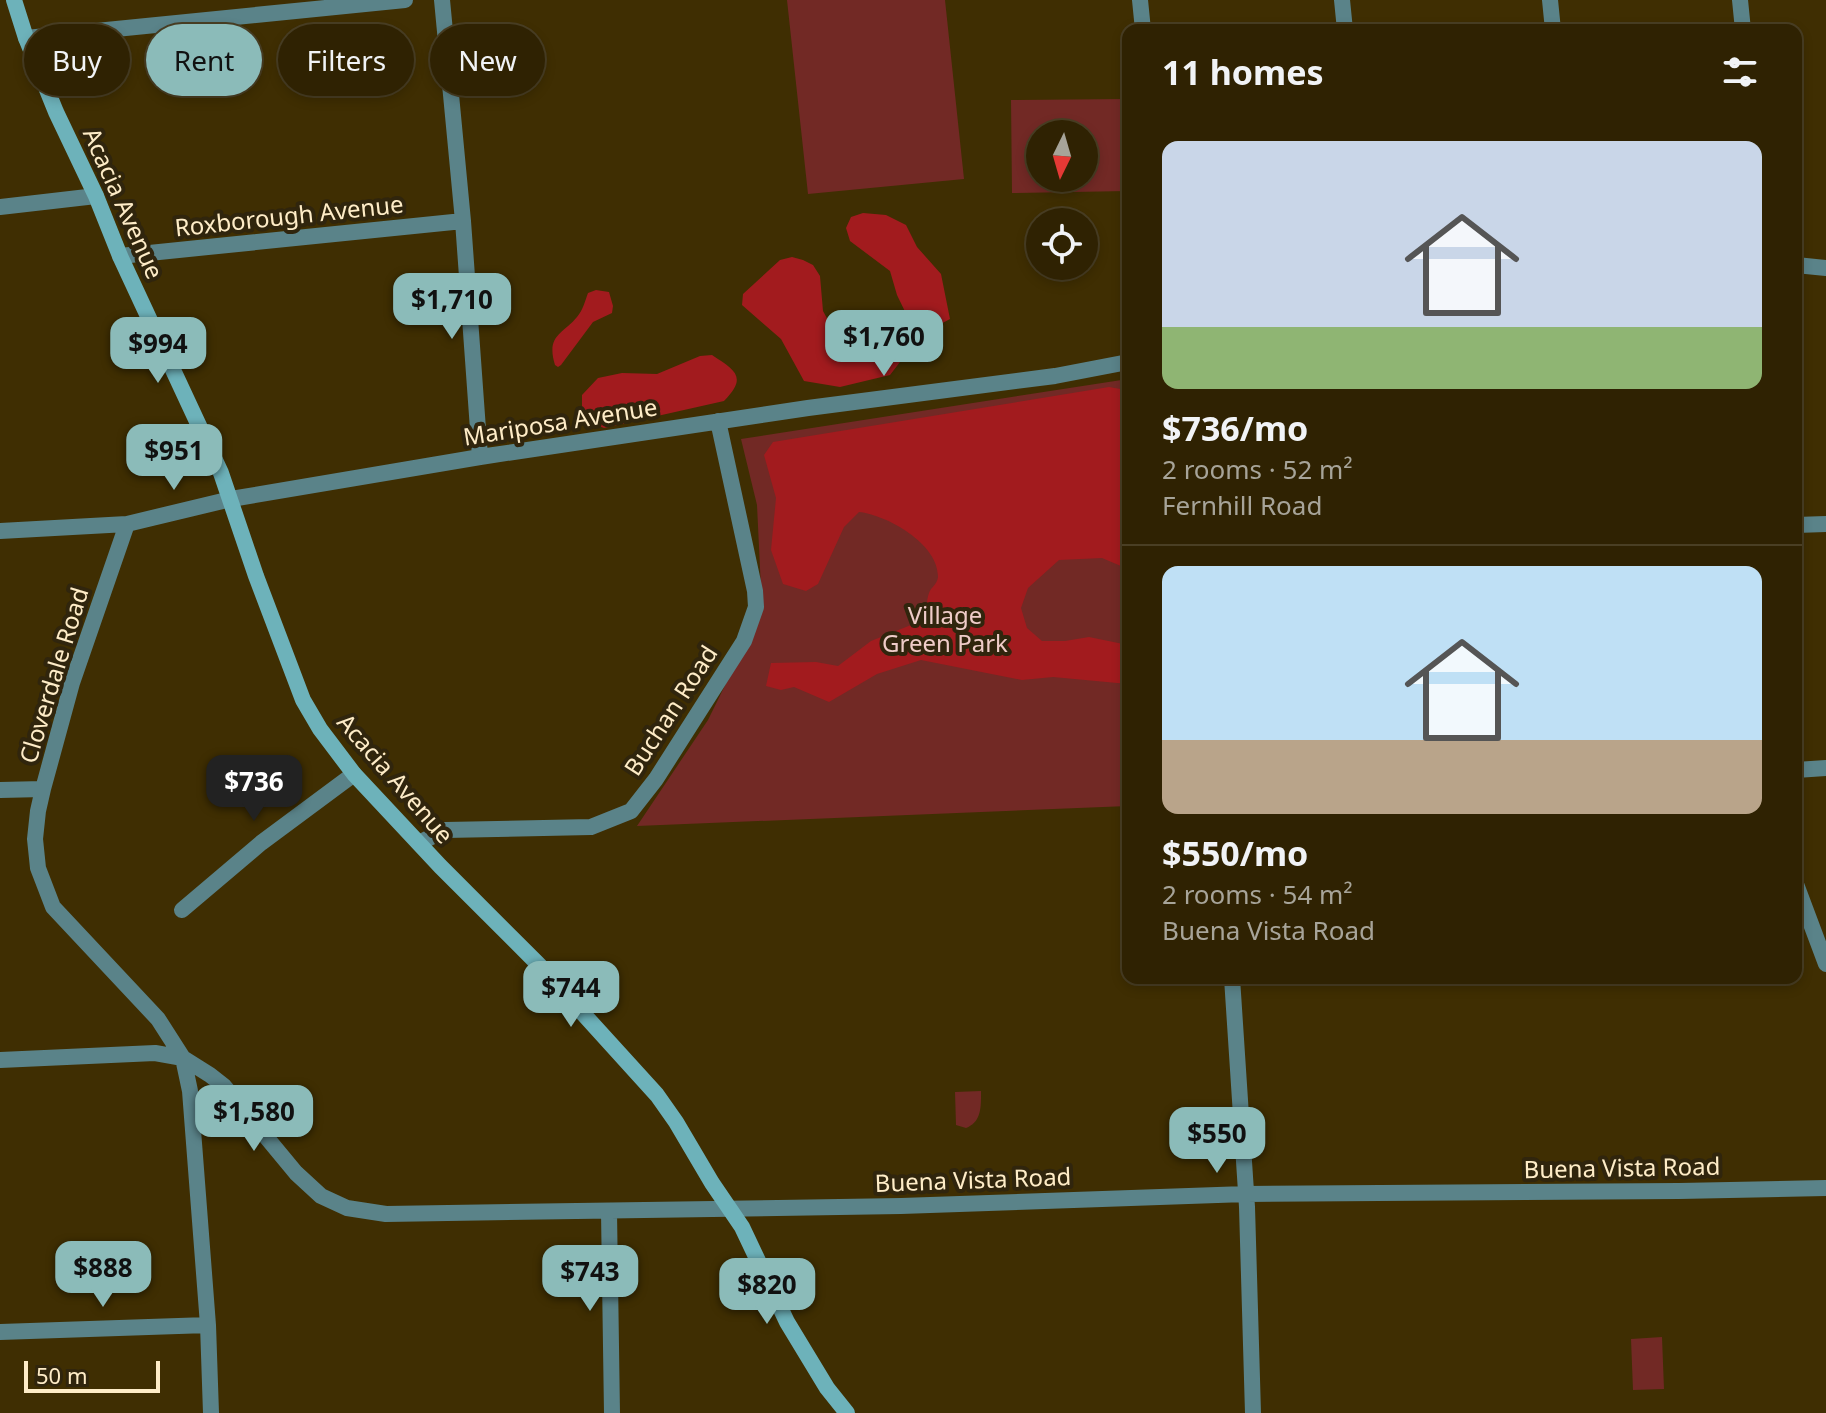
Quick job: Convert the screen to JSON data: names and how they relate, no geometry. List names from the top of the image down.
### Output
{
  "streets": {
    "street": [
      "Acacia Avenue",
      "Roxborough Avenue",
      "Mariposa Avenue",
      "Cloverdale Road",
      "Buchan Road",
      "Buena Vista Road"
    ]
  },
  "crossings": [
    ["Acacia Avenue", "Roxborough Avenue"],
    ["Acacia Avenue", "Mariposa Avenue"],
    ["Acacia Avenue", "Buchan Road"],
    ["Acacia Avenue", "Buena Vista Road"],
    ["Mariposa Avenue", "Cloverdale Road"],
    ["Mariposa Avenue", "Buchan Road"],
    ["Cloverdale Road", "Buena Vista Road"]
  ],
  "parks": ["Village Green Park"],
  "scale_bar": "50 m",
  "north": "bottom",
  "page": {
    "chip": [
      "Buy",
      "Rent",
      "Filters",
      "New"
    ],
    "heading": "11 homes",
    "list": [
      {
        "name": "$736/mo",
        "note": "2 rooms · 52 m² · Fernhill Road"
      },
      {
        "name": "$550/mo",
        "note": "2 rooms · 54 m² · Buena Vista Road"
      }
    ],
    "price": [
      "$1,710",
      "$1,760",
      "$994",
      "$951",
      "$736",
      "$744",
      "$1,580",
      "$550",
      "$888",
      "$743",
      "$820"
    ],
    "scale": "50 m"
  }
}
